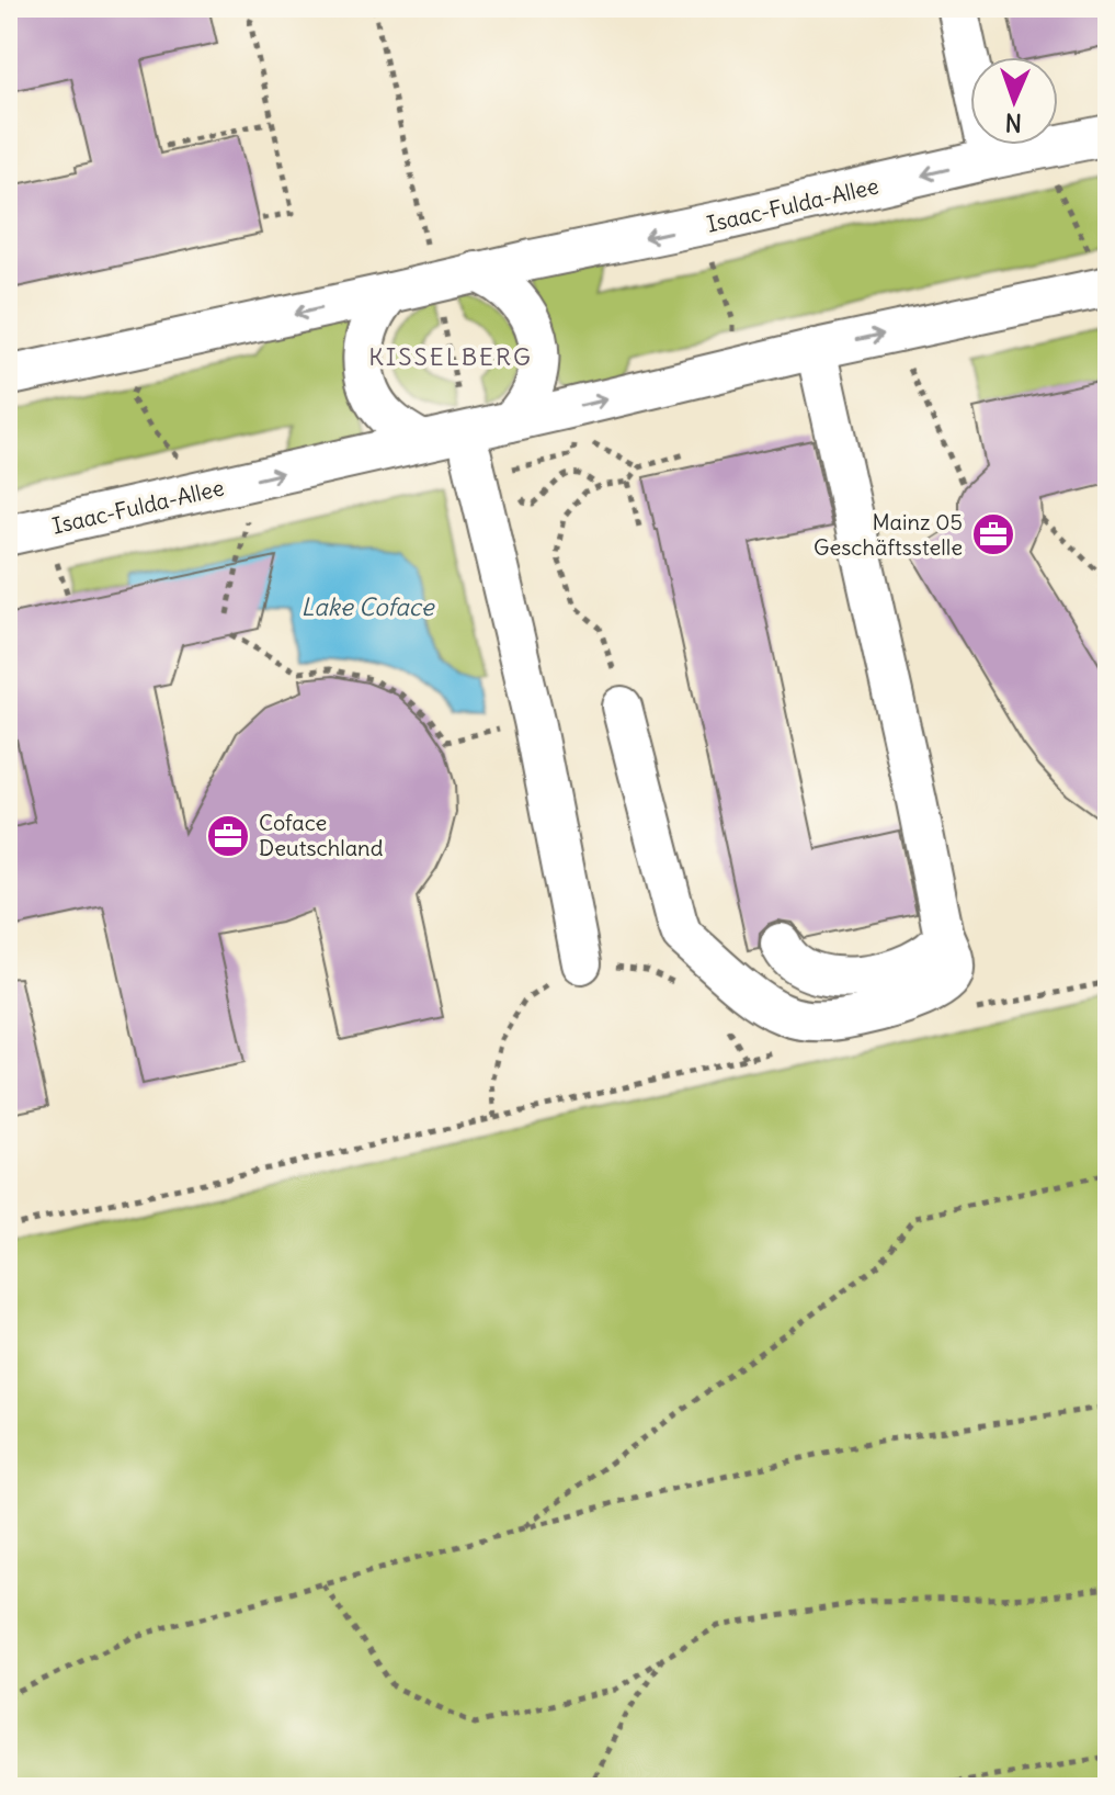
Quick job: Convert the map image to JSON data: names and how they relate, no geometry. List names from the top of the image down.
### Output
{
  "streets": {
    "street": ["Isaac-Fulda-Allee"]
  },
  "districts": ["KISSELBERG"],
  "water": ["Lake Coface"],
  "places": {
    "office": ["Mainz 05 Geschäftsstelle", "Coface Deutschland"]
  },
  "north": "bottom"
}
